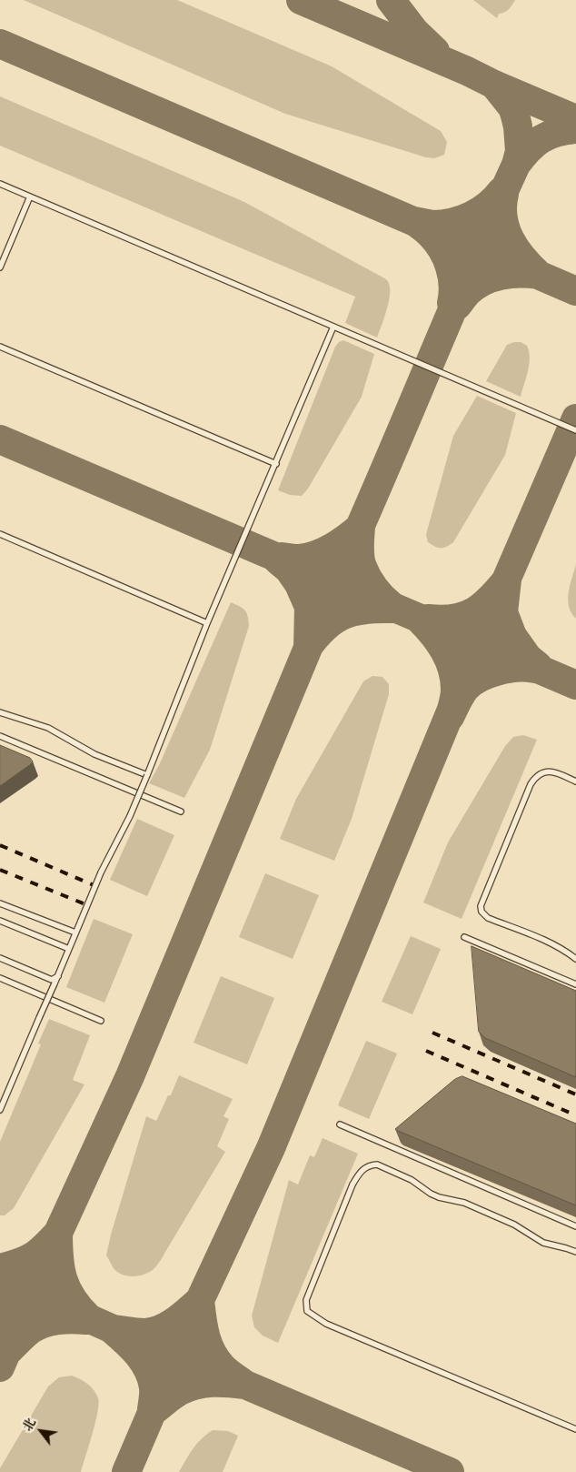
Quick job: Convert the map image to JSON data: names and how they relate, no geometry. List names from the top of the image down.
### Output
{
  "north": "top left"
}
